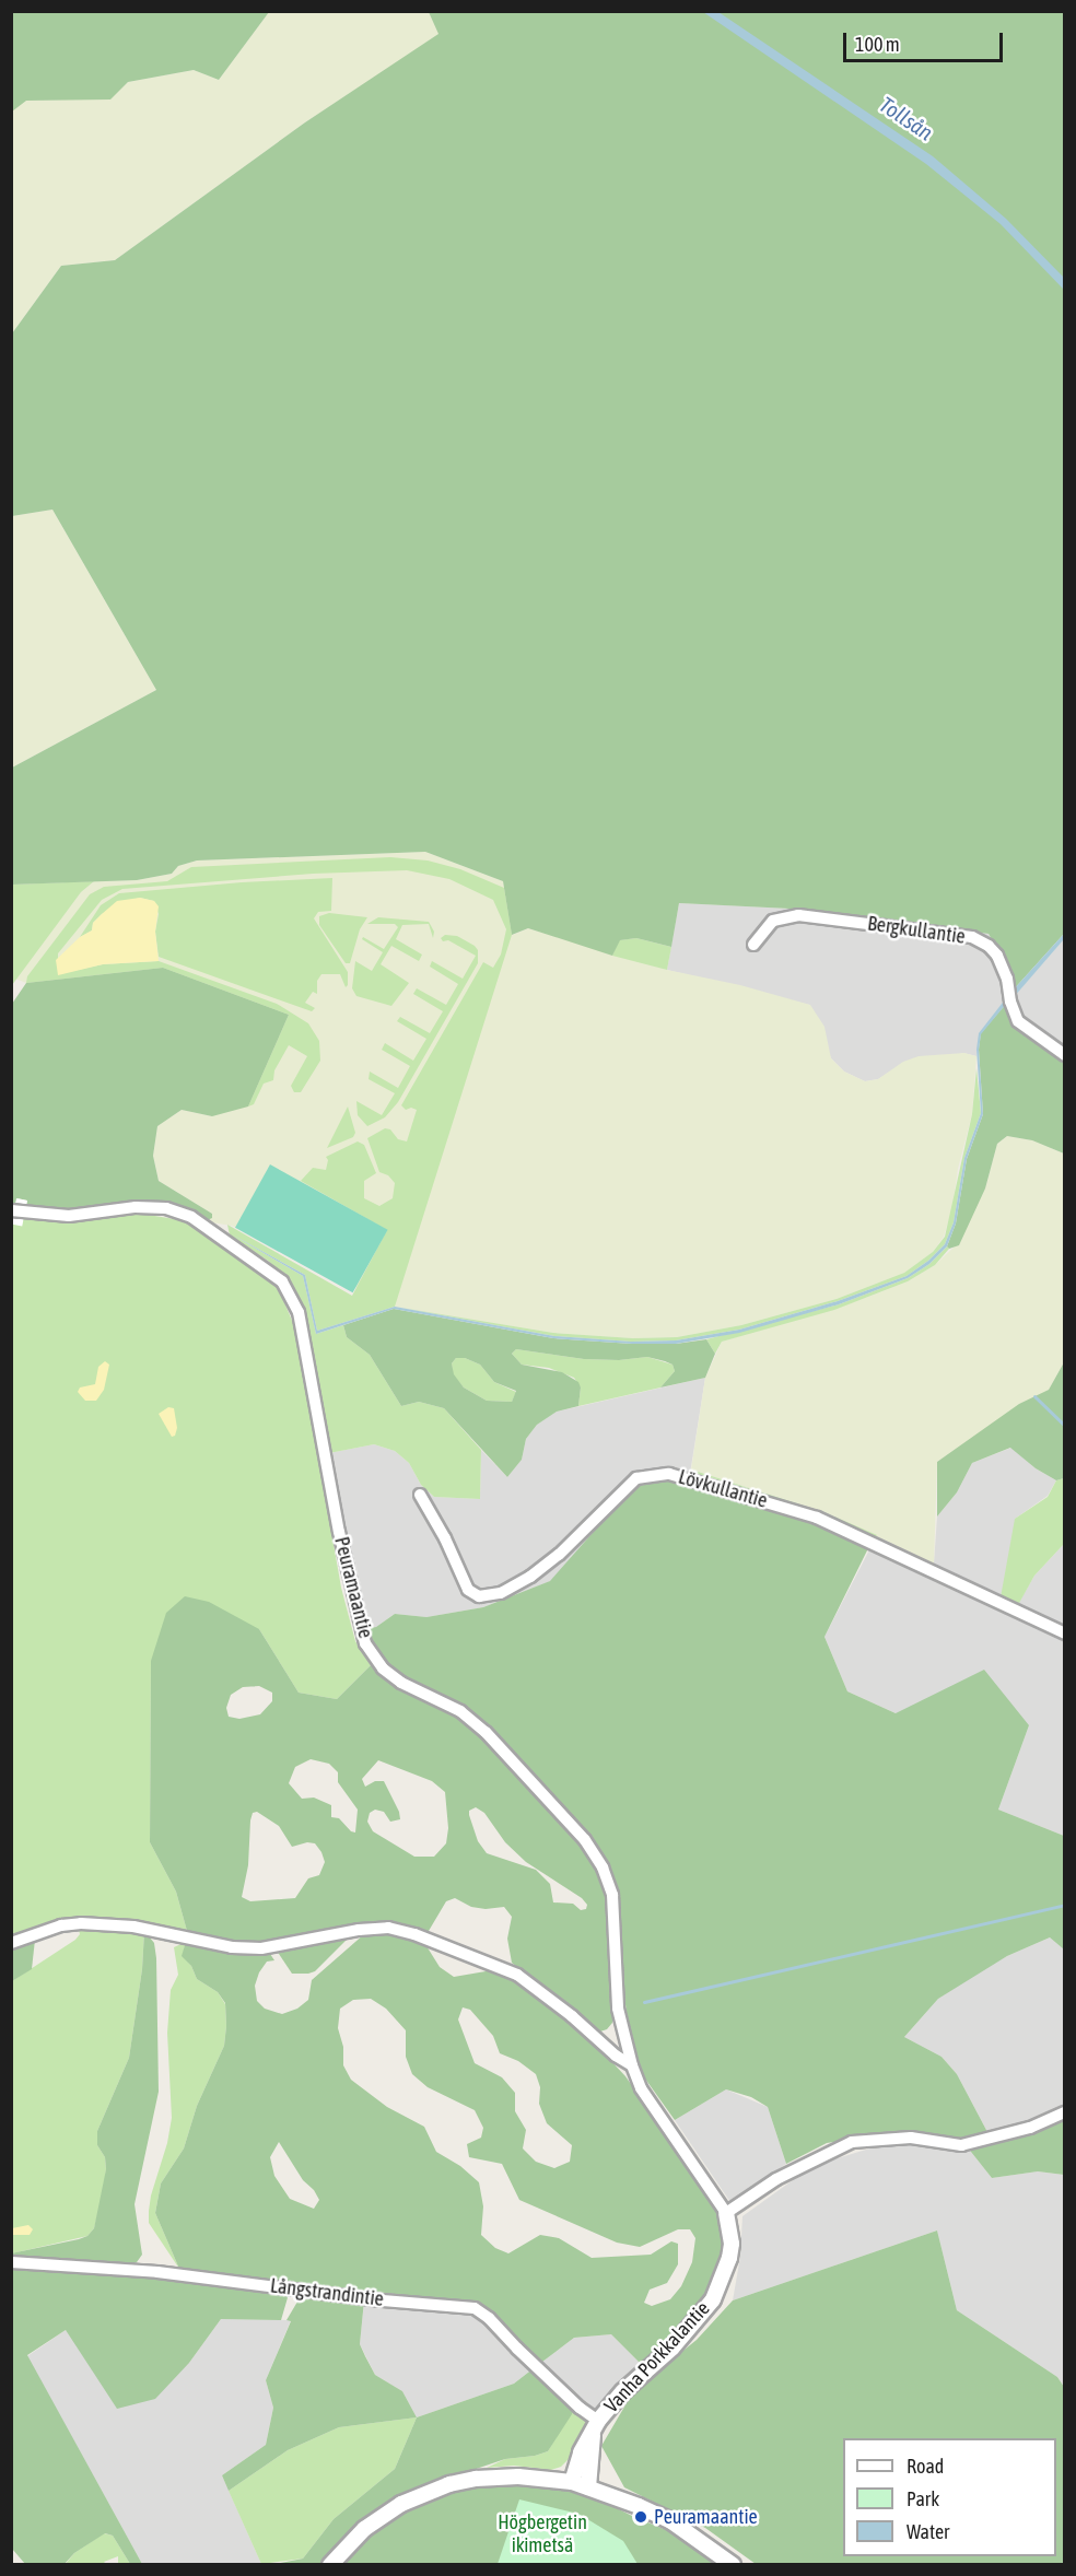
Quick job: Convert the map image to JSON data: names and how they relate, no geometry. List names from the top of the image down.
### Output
{
  "streets": {
    "street": [
      "Bergkullantie",
      "Lövkullantie",
      "Peuramaantie",
      "Långstrandintie",
      "Vanha Porkkalantie"
    ]
  },
  "crossings": [
    ["Peuramaantie", "Vanha Porkkalantie"],
    ["Långstrandintie", "Vanha Porkkalantie"]
  ],
  "water": ["Tollsån"],
  "parks": ["Högbergetin ikimetsä"],
  "places": ["Peuramaantie"],
  "legend": ["Road", "Park", "Water"],
  "scale_bar": "100 m"
}
